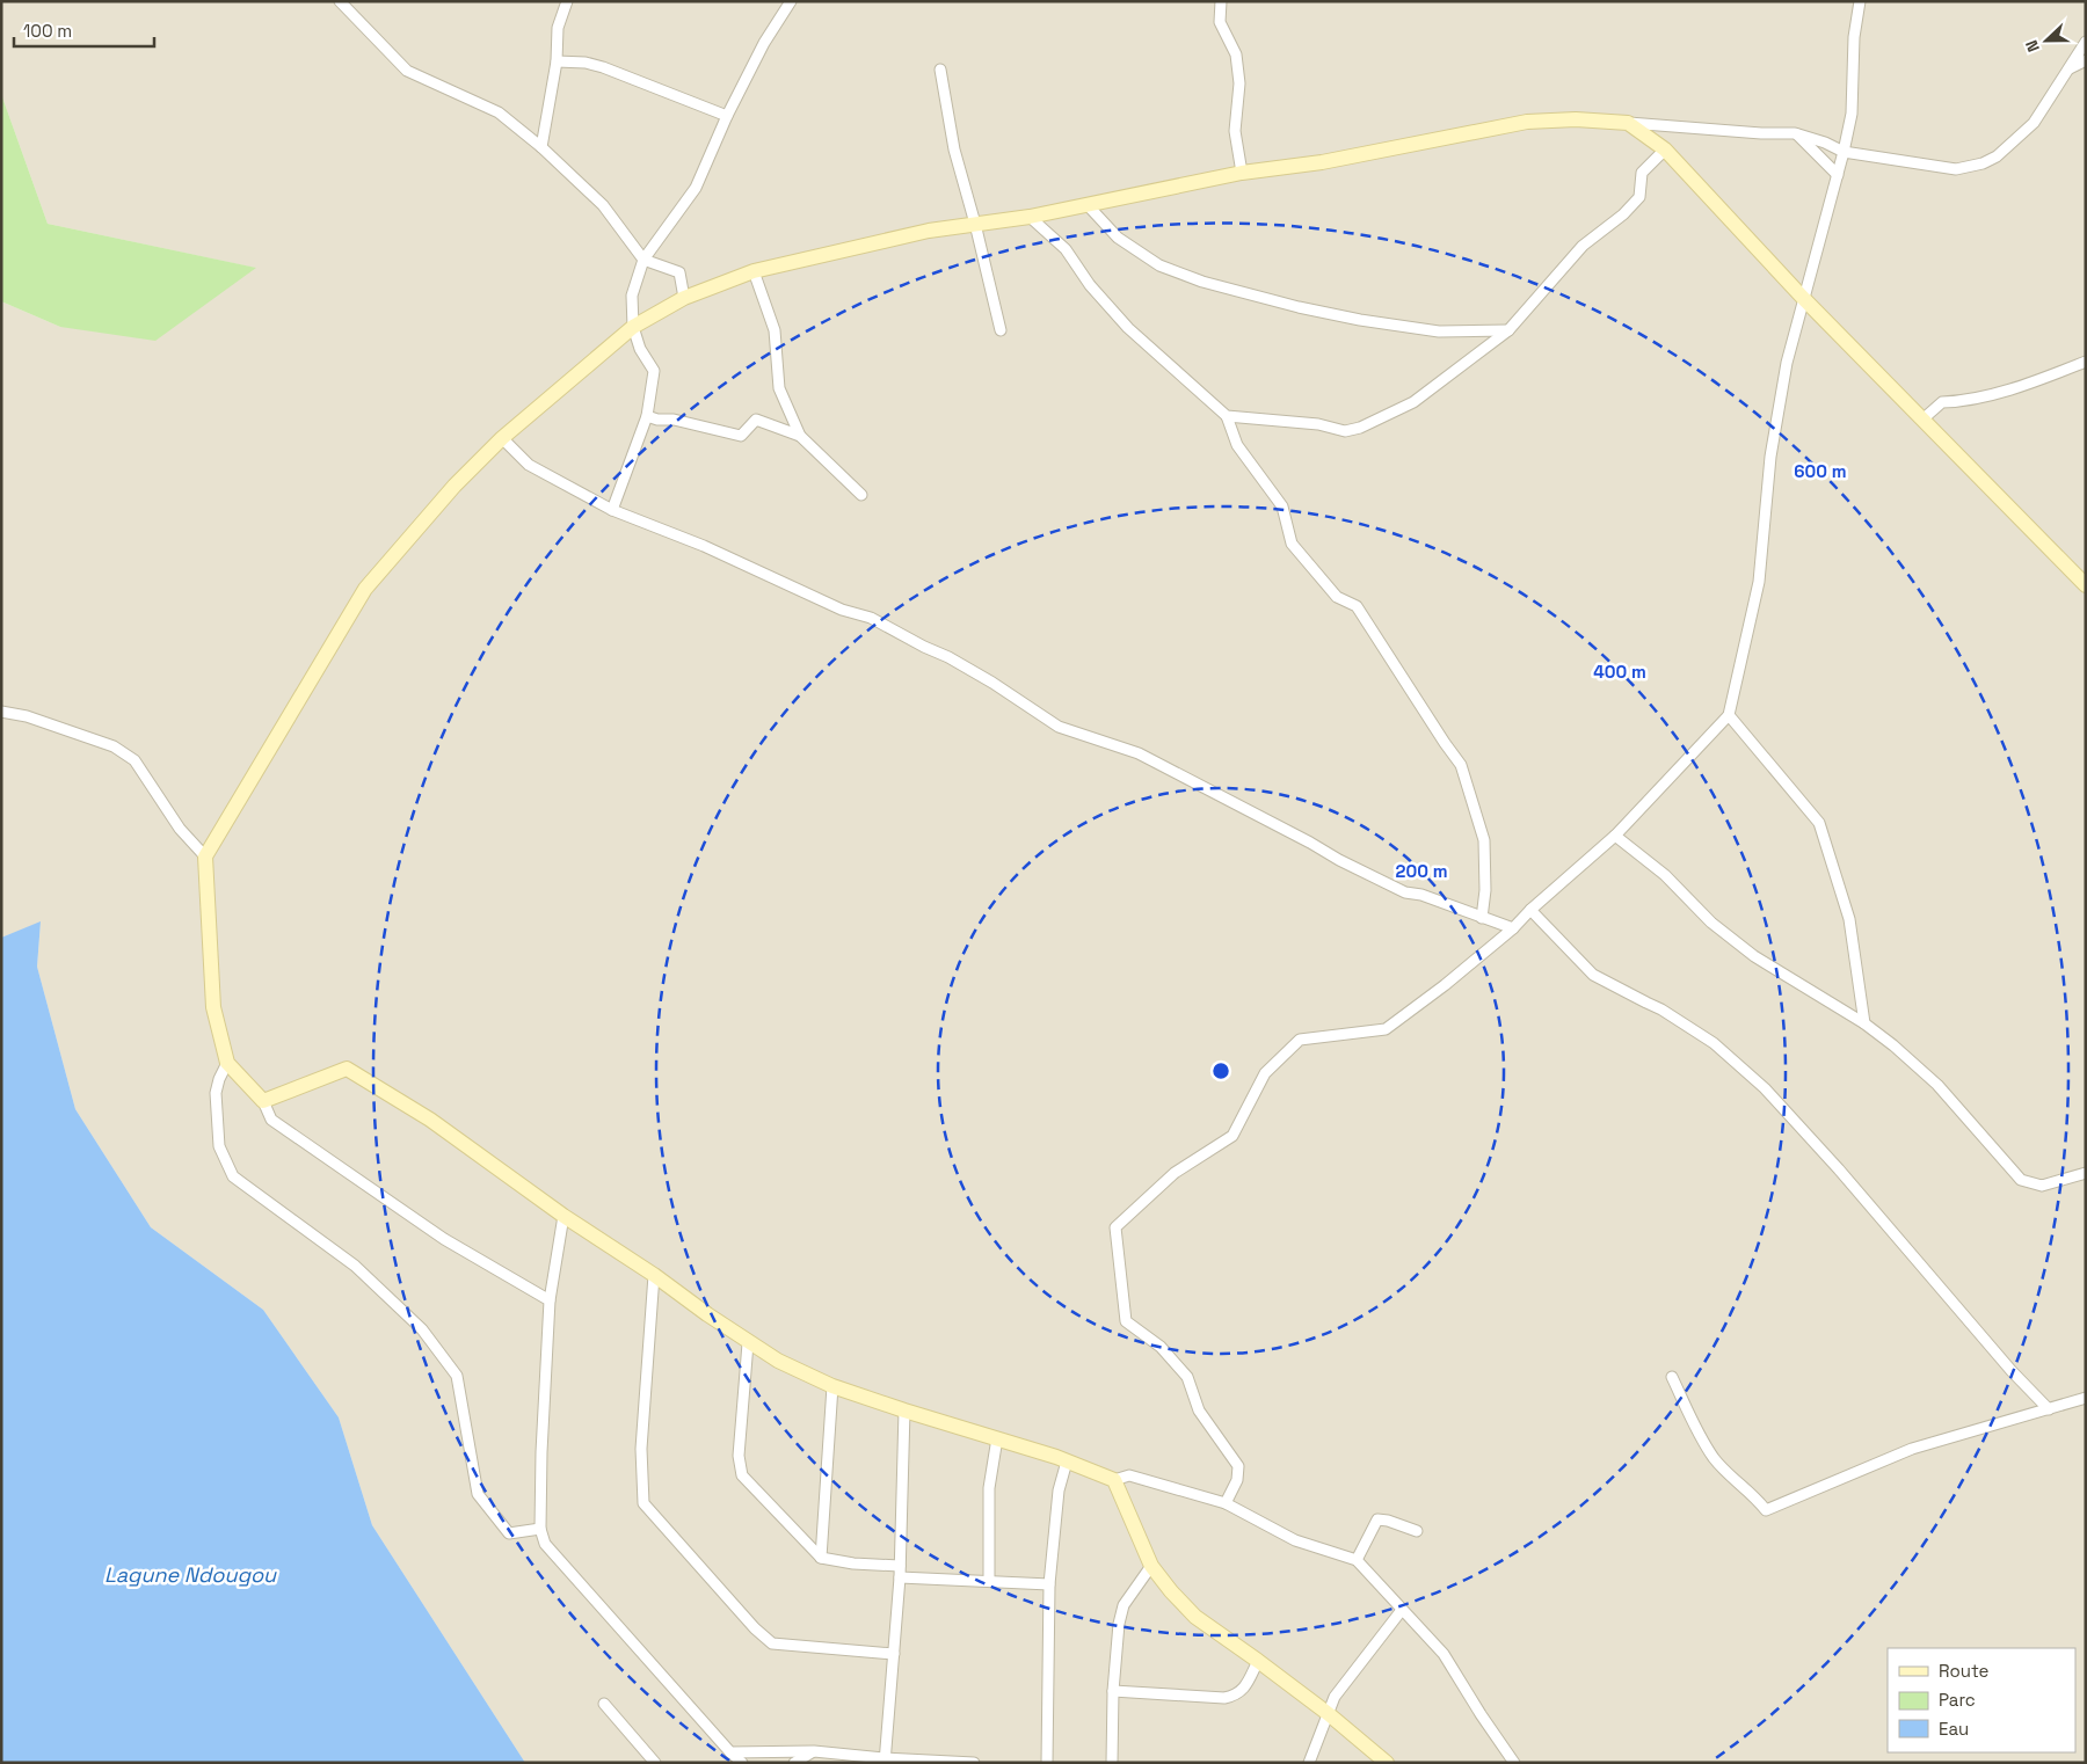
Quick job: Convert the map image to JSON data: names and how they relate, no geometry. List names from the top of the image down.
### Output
{
  "water": ["Lagune Ndougou"],
  "legend": ["Route", "Parc", "Eau"],
  "scale_bar": "100 m",
  "north": "left",
  "rings": ["600 m", "400 m", "200 m"]
}
